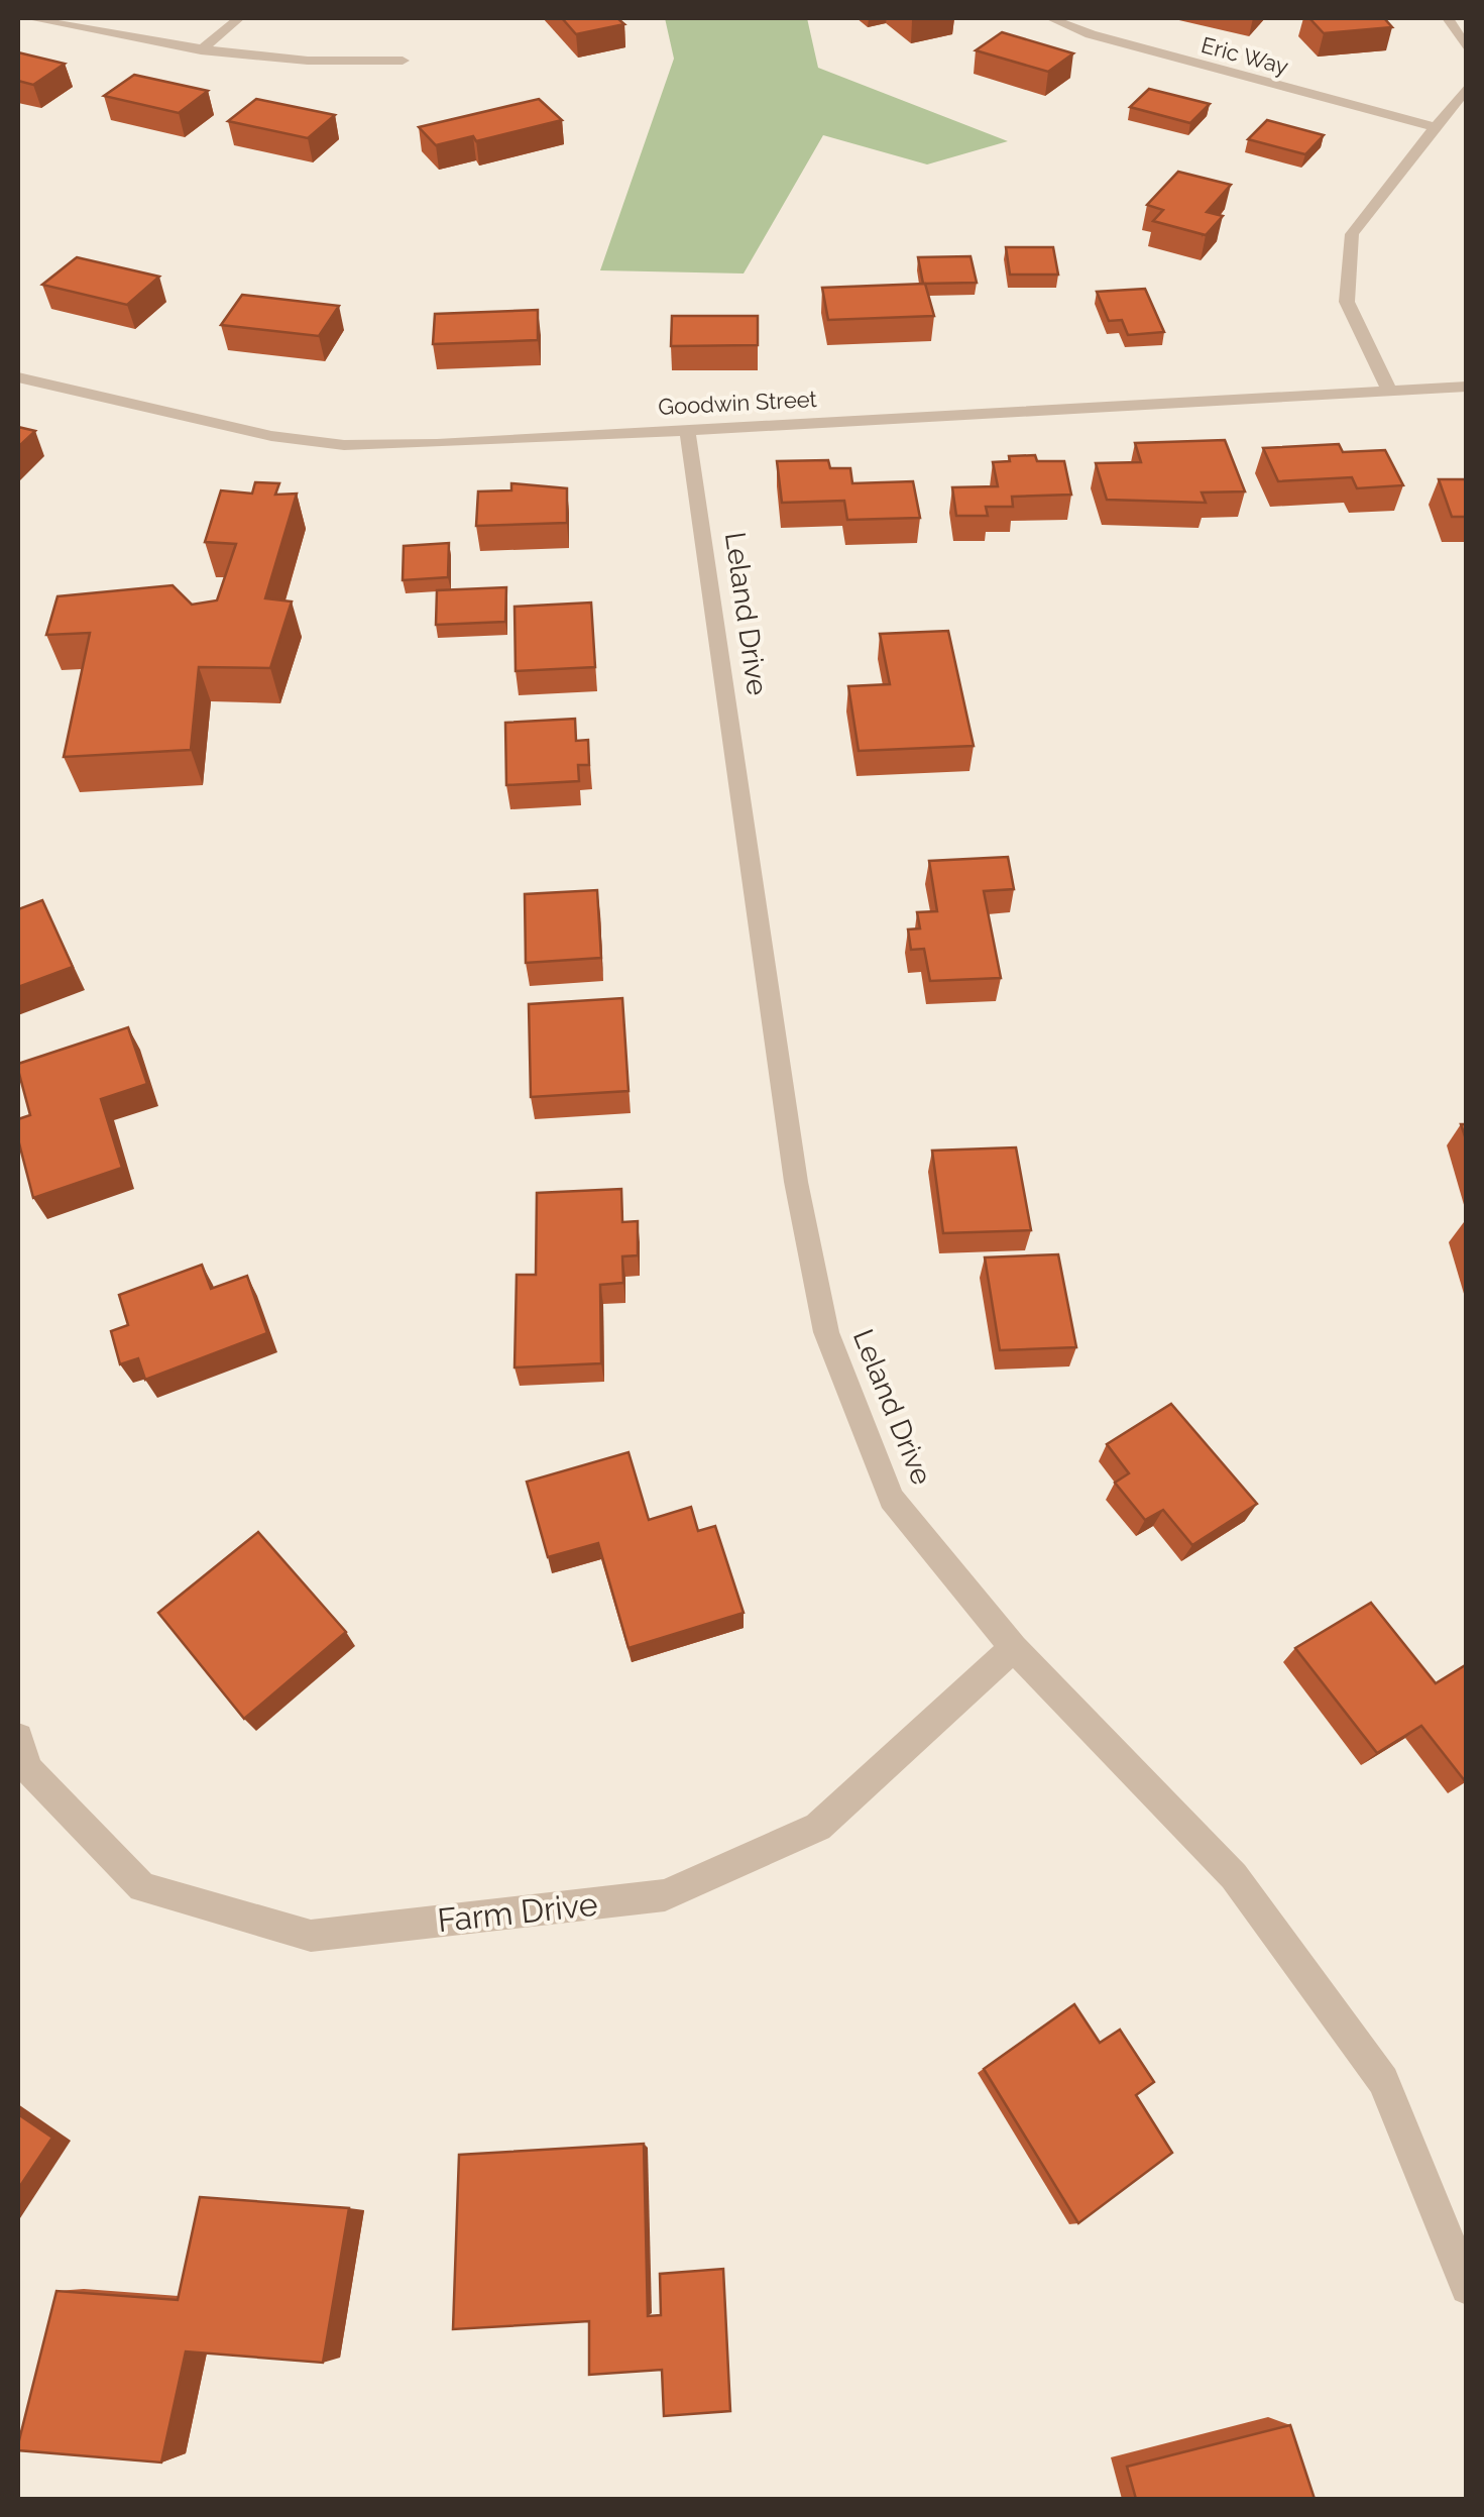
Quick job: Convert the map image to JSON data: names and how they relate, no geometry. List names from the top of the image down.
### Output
{
  "streets": {
    "street": [
      "Eric Way",
      "Goodwin Street",
      "Leland Drive",
      "Farm Drive"
    ]
  },
  "crossings": [
    ["Goodwin Street", "Leland Drive"],
    ["Leland Drive", "Farm Drive"]
  ]
}
